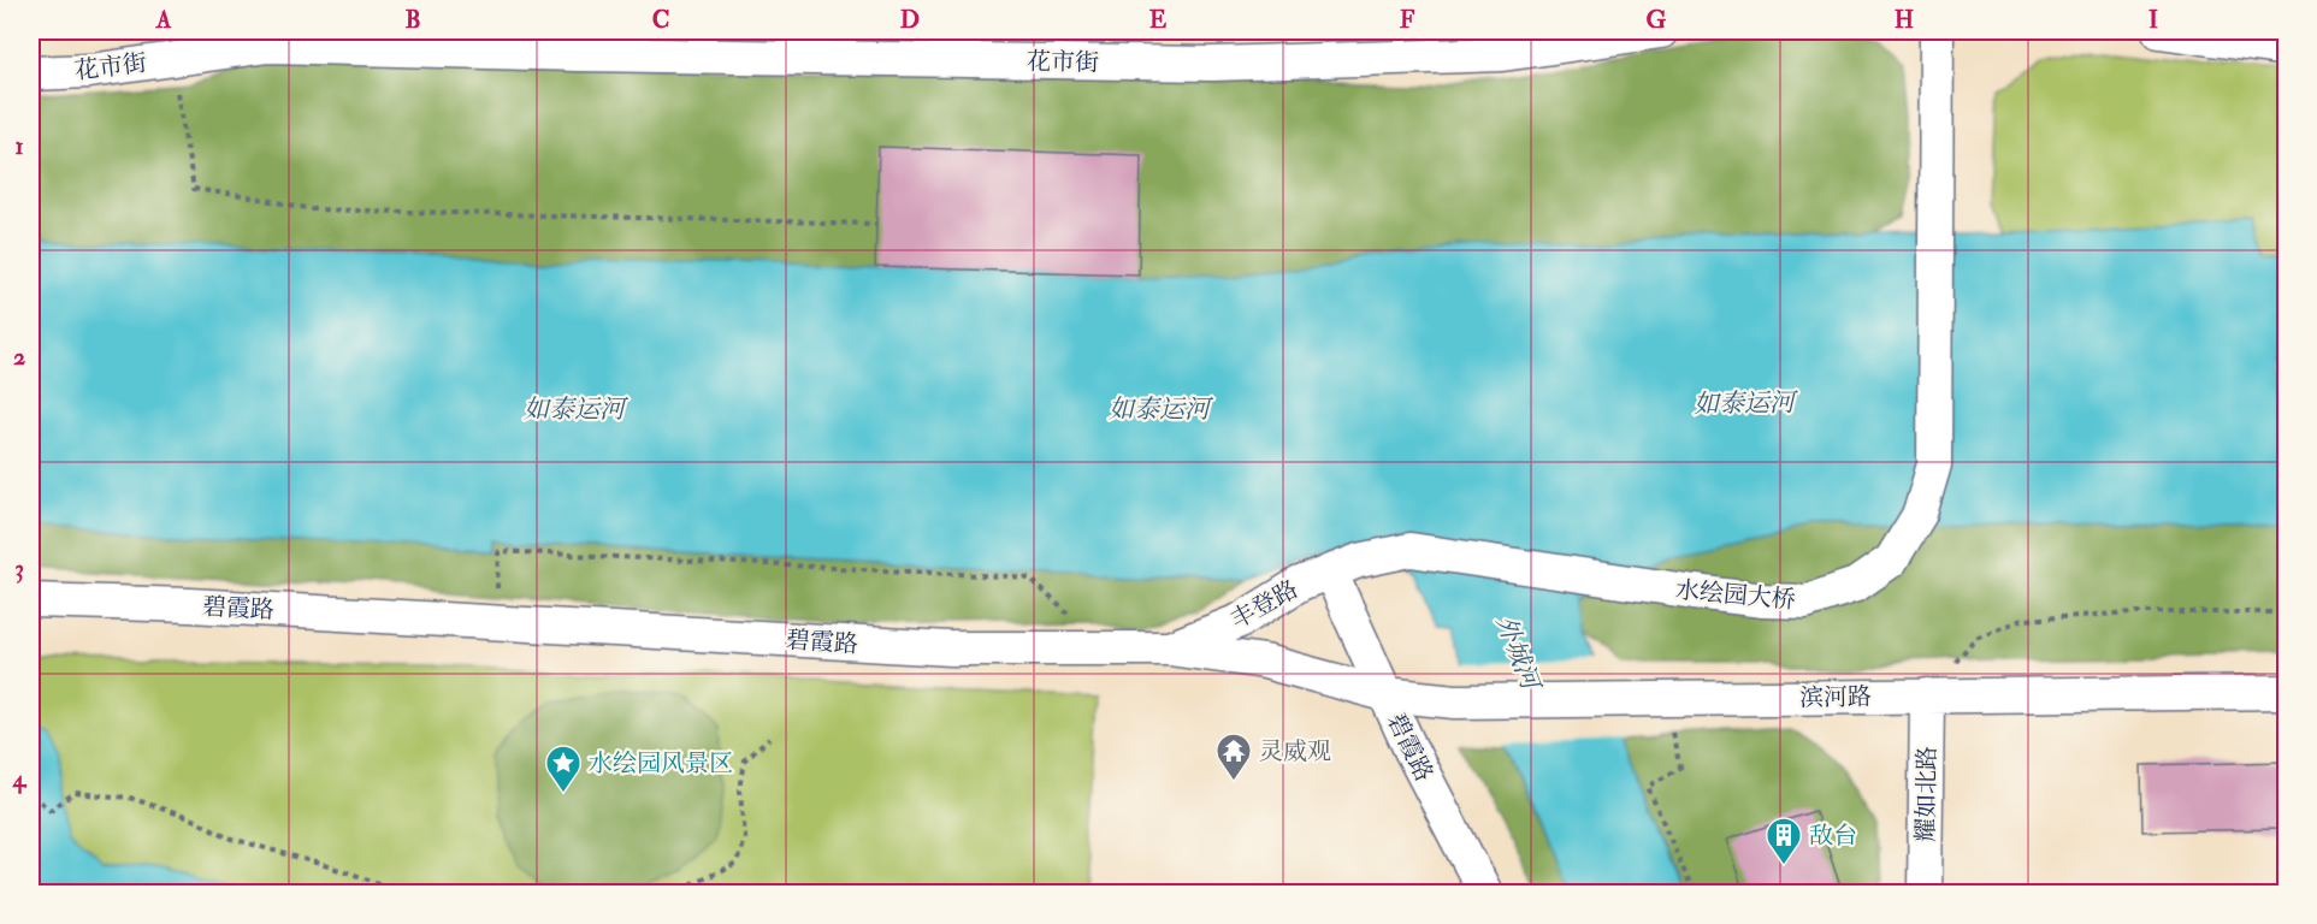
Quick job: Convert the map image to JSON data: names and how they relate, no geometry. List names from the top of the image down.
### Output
{
  "streets": {
    "street": [
      "花市街",
      "水绘园大桥",
      "丰登路",
      "碧霞路",
      "滨河路",
      "耀如北路"
    ]
  },
  "crossings": [
    ["水绘园大桥", "丰登路"],
    ["丰登路", "碧霞路"],
    ["碧霞路", "滨河路"],
    ["滨河路", "耀如北路"]
  ],
  "water": ["如泰运河", "外城河"],
  "places": {
    "temple": ["灵威观"],
    "place": ["水绘园风景区"],
    "building": ["敌台"]
  },
  "grid": {
    "columns": [
      "A",
      "B",
      "C",
      "D",
      "E",
      "F",
      "G",
      "H",
      "I"
    ],
    "rows": [
      "1",
      "2",
      "3",
      "4"
    ]
  }
}
